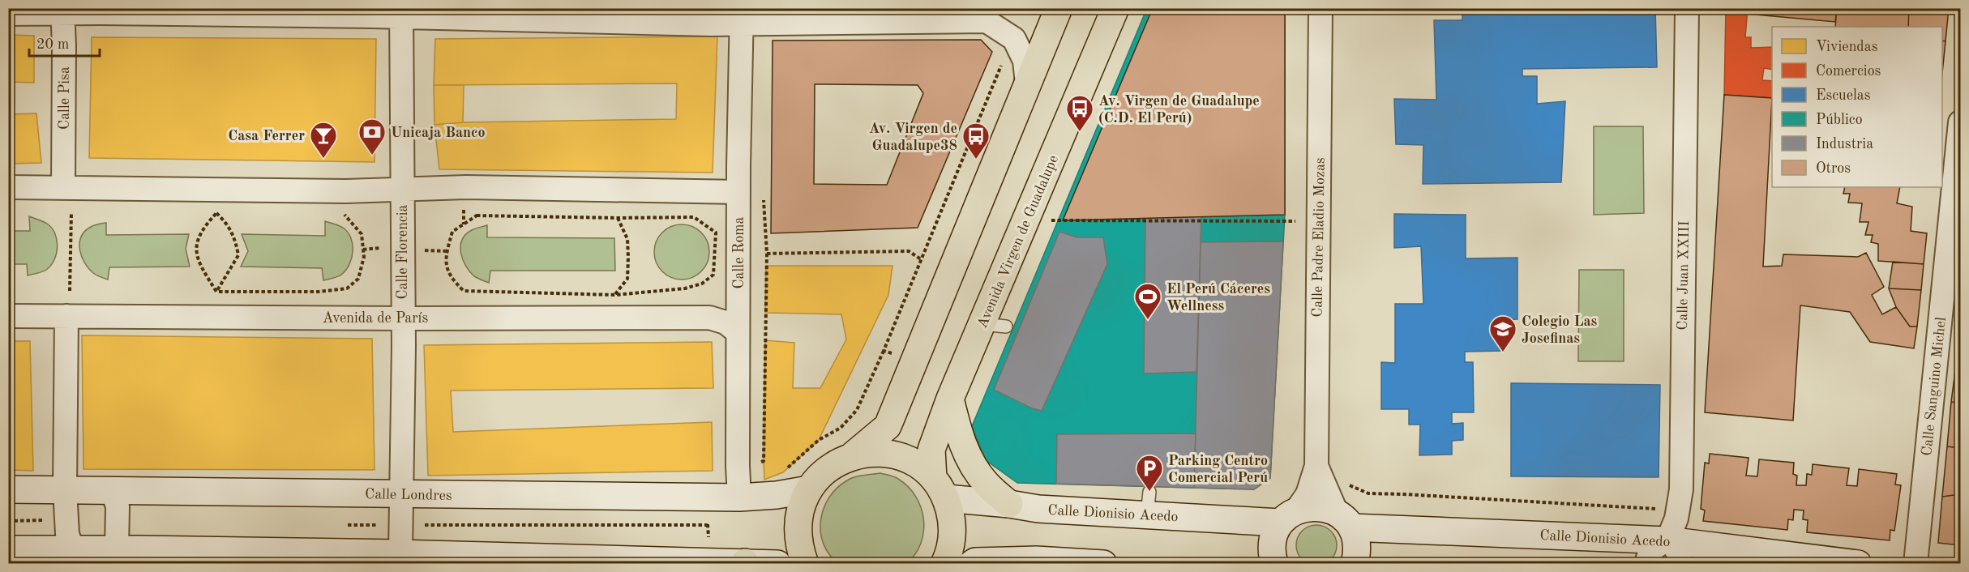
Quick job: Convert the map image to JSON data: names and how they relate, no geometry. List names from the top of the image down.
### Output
{
  "streets": {
    "main road": ["Avenida Virgen de Guadalupe", "Calle Londres", "Calle Dionisio Acedo"],
    "street": [
      "Calle Pisa",
      "Calle Padre Eladio Mozas",
      "Calle Florencia",
      "Calle Roma",
      "Calle Juan XXIII",
      "Avenida de París",
      "Calle Sanguino Michel"
    ]
  },
  "crossings": [
    ["Calle Padre Eladio Mozas", "Calle Dionisio Acedo"],
    ["Avenida Virgen de Guadalupe", "Calle Dionisio Acedo"],
    ["Calle Florencia", "Avenida de París"],
    ["Calle Florencia", "Calle Londres"],
    ["Calle Roma", "Avenida de París"],
    ["Calle Roma", "Calle Londres"],
    ["Calle Juan XXIII", "Calle Dionisio Acedo"]
  ],
  "places": {
    "bus stop": ["Av. Virgen de Guadalupe (C.D. El Perú)", "Av. Virgen de Guadalupe38"],
    "bank": ["Unicaja Banco"],
    "bar": ["Casa Ferrer"],
    "sports": ["El Perú Cáceres Wellness"],
    "school or university": ["Colegio Las Josefinas"],
    "parking": ["Parking Centro Comercial Perú"]
  },
  "legend": [
    "Viviendas",
    "Comercios",
    "Escuelas",
    "Público",
    "Industria",
    "Otros"
  ],
  "scale_bar": "20 m"
}
